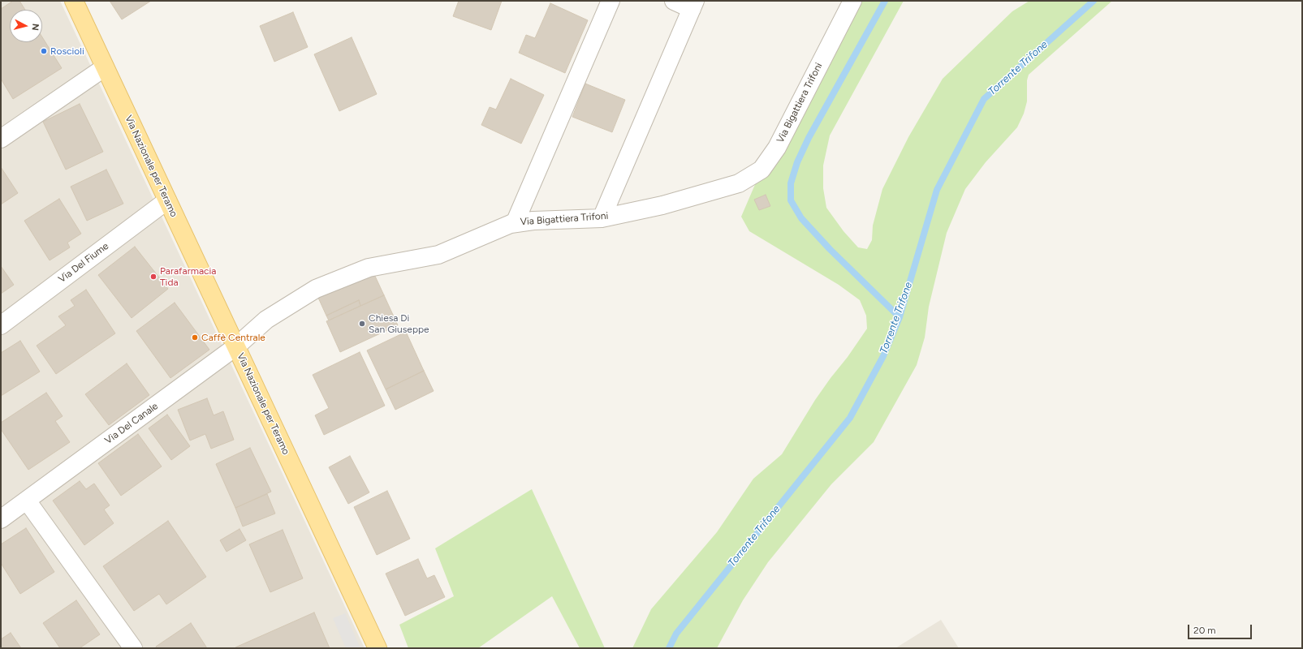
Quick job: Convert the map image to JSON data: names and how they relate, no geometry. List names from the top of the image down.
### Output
{
  "streets": {
    "main road": ["Via Nazionale per Teramo"],
    "street": ["Via Bigattiera Trifoni", "Via Del Fiume", "Via Del Canale"]
  },
  "crossings": [
    ["Via Bigattiera Trifoni", "Via Nazionale per Teramo"],
    ["Via Bigattiera Trifoni", "Via Del Canale"],
    ["Via Nazionale per Teramo", "Via Del Fiume"],
    ["Via Nazionale per Teramo", "Via Del Canale"]
  ],
  "water": ["Torrente Trifone"],
  "places": [
    "Roscioli",
    "Parafarmacia Tida",
    "Chiesa Di San Giuseppe",
    "Caffè Centrale"
  ],
  "scale_bar": "20 m",
  "north": "right"
}
